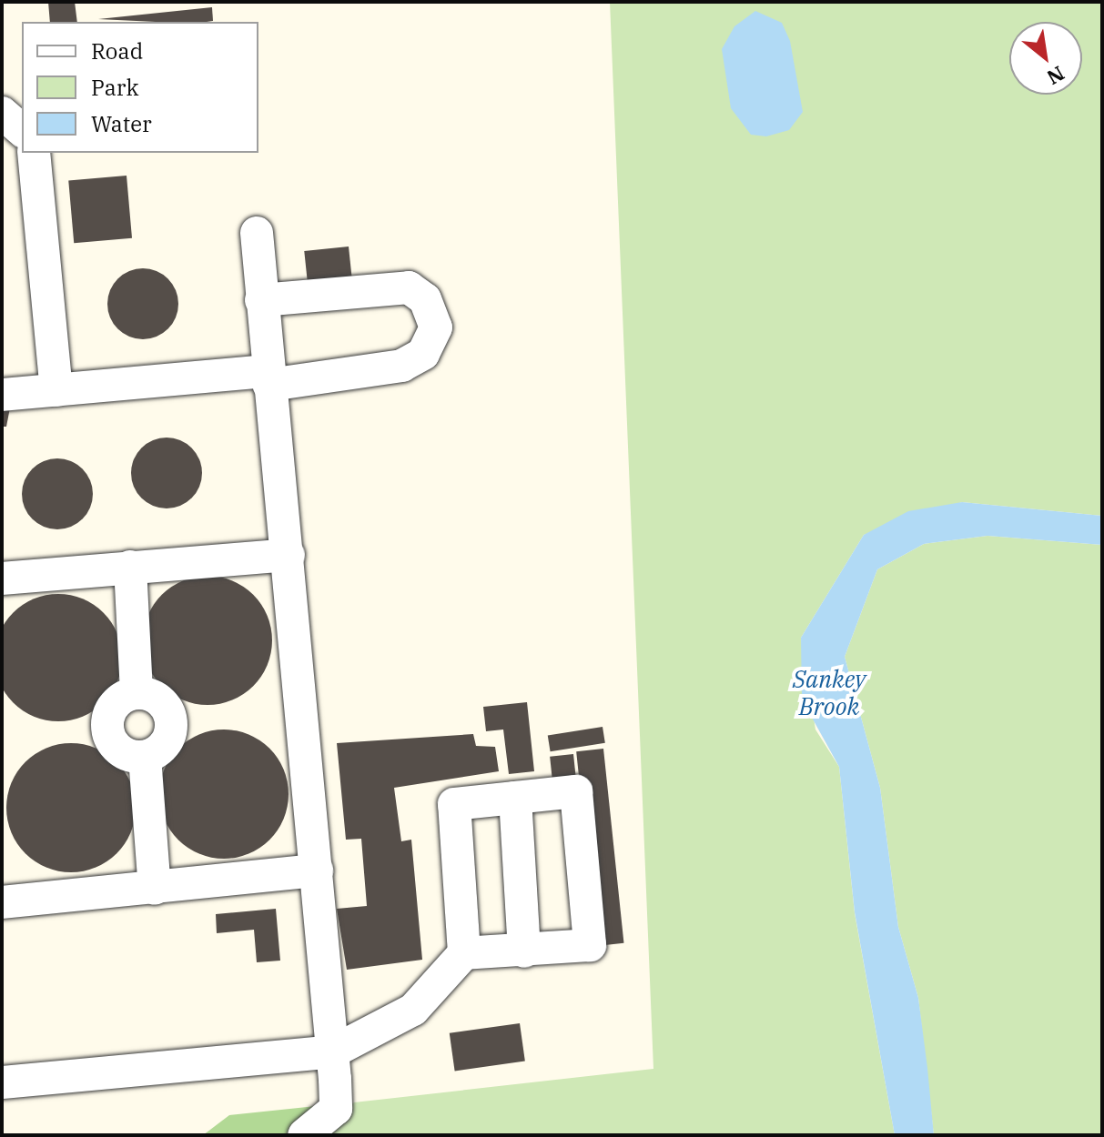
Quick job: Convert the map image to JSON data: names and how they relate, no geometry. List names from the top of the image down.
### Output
{
  "water": ["Sankey Brook"],
  "legend": ["Road", "Park", "Water"],
  "north": "bottom right"
}
